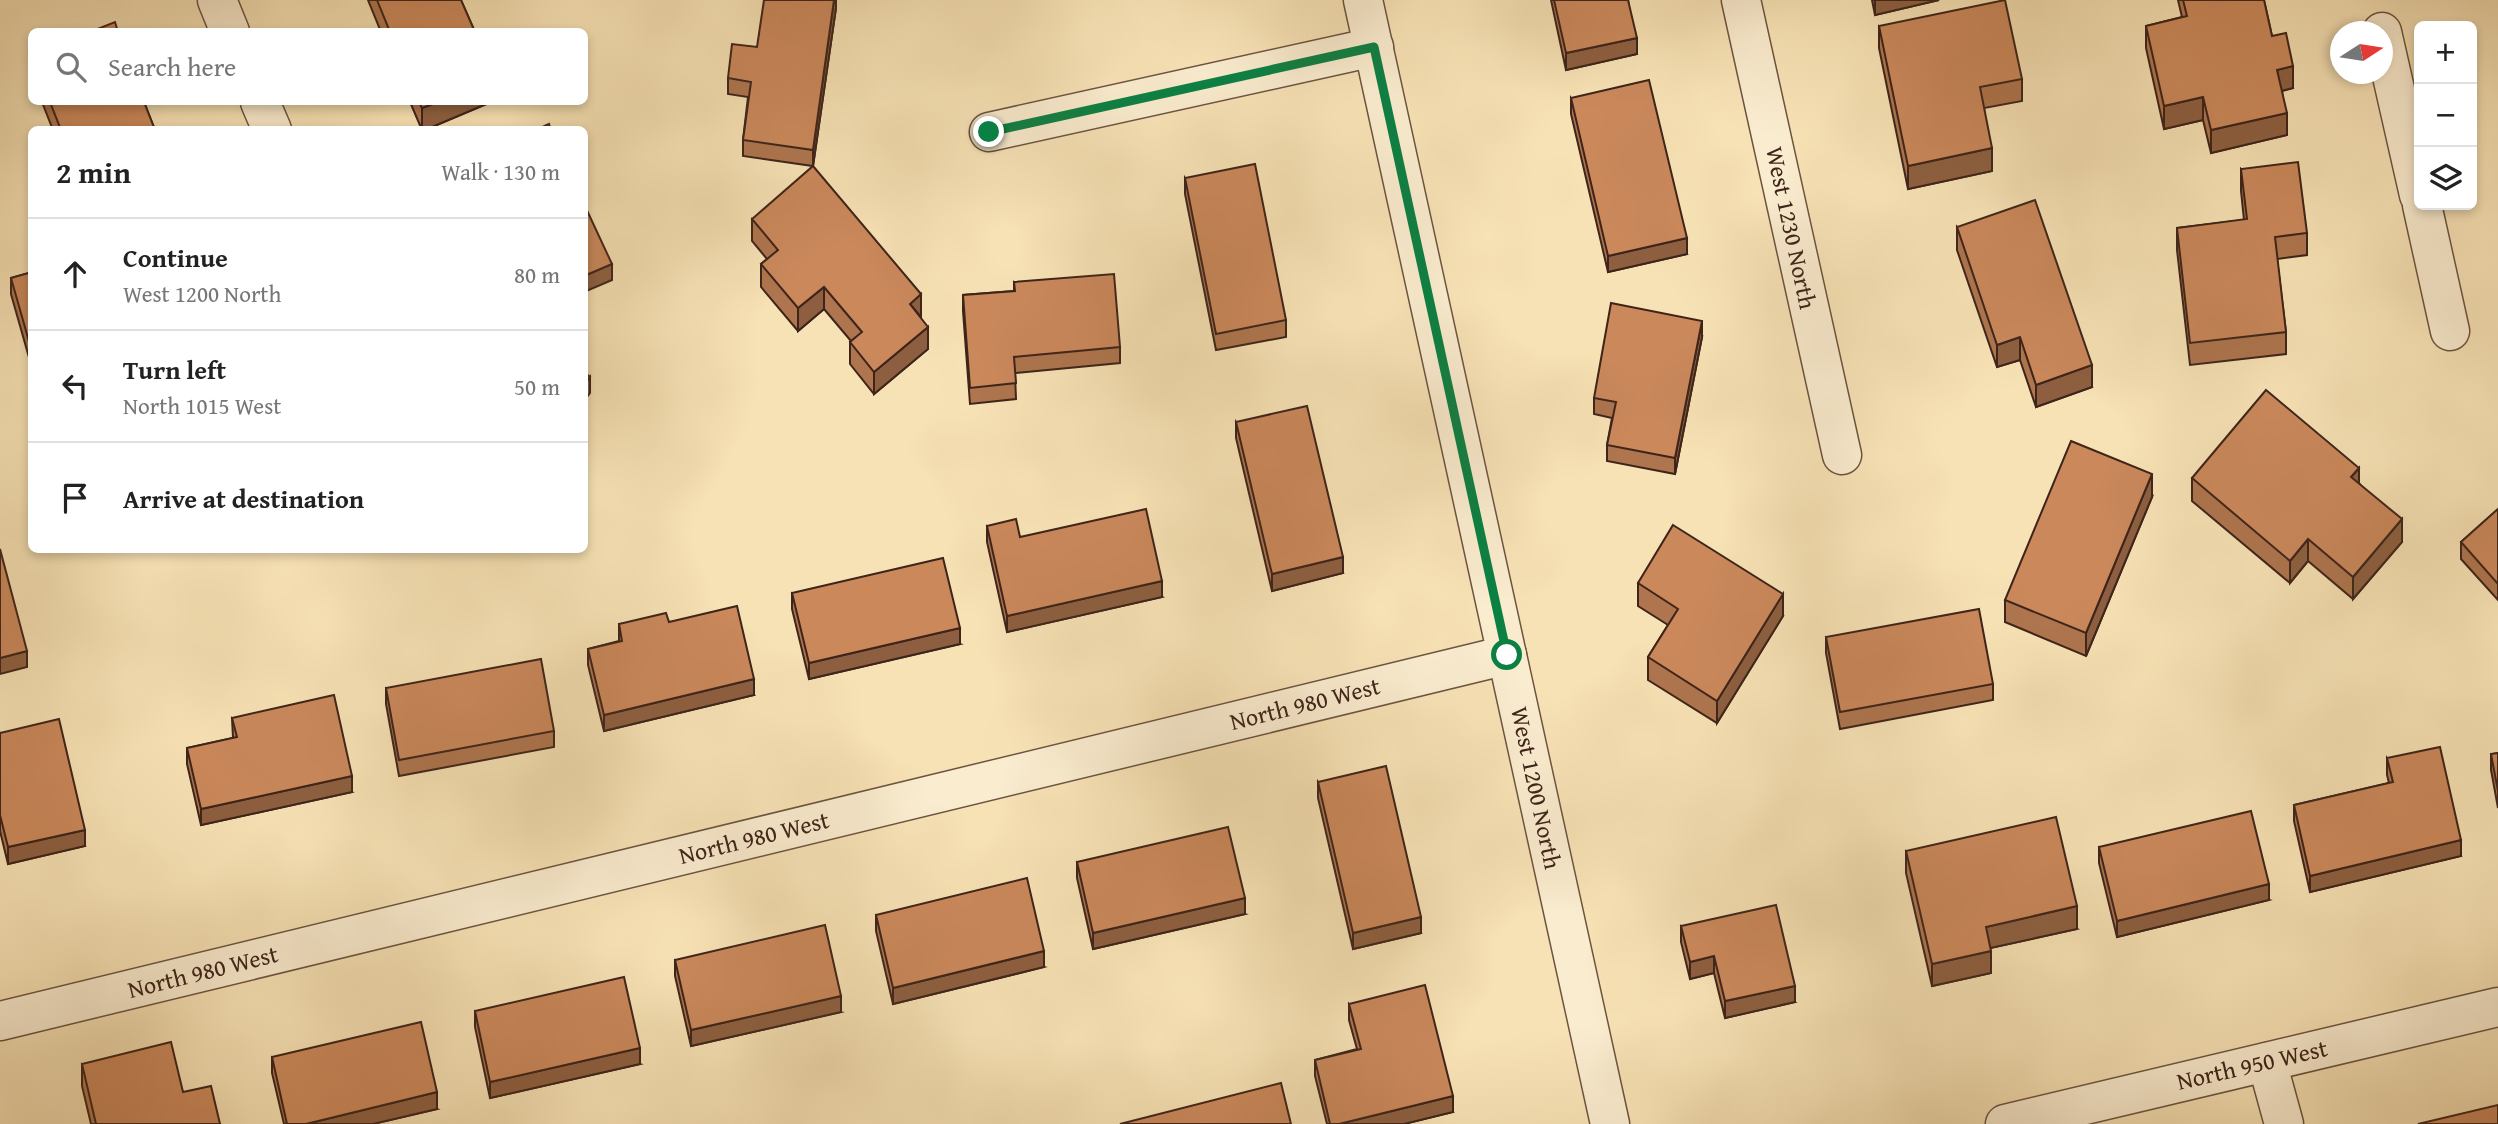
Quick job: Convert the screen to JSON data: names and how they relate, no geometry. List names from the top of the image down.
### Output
{
  "streets": {
    "street": [
      "West 1230 North",
      "North 980 West",
      "West 1200 North",
      "North 950 West"
    ]
  },
  "crossings": [
    ["North 980 West", "West 1200 North"]
  ],
  "north": "right",
  "page": {
    "map_buttons": ["+", "−"],
    "search": "Search here",
    "heading": ["2 min", "Walk · 130 m"],
    "list": [
      ["Continue", "West 1200 North", "80 m"],
      ["Turn left", "North 1015 West", "50 m"],
      "Arrive at destination"
    ]
  }
}
